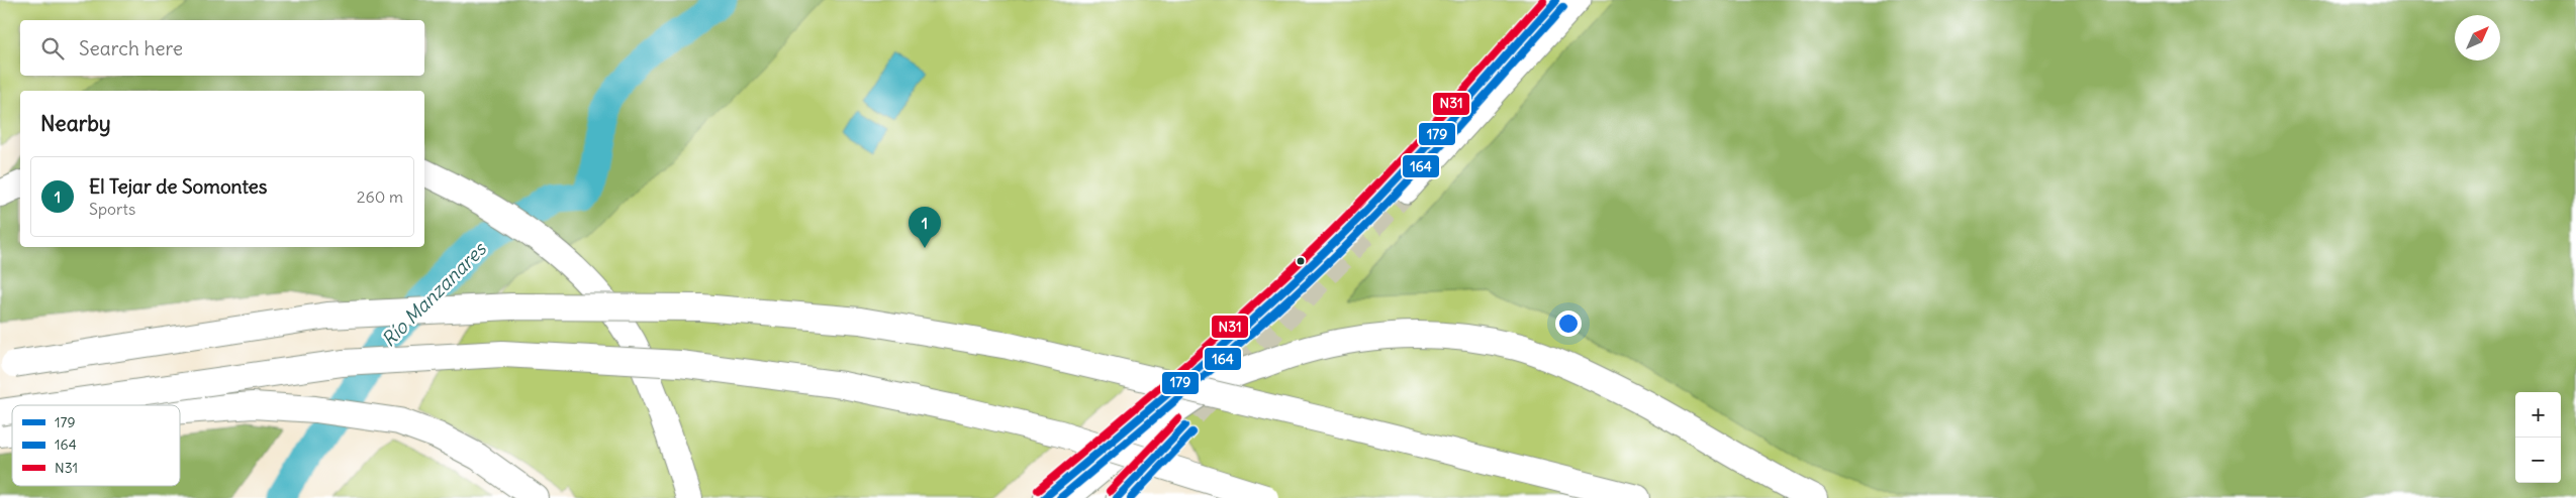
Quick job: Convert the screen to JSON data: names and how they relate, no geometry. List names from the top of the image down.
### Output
{
  "water": ["Río Manzanares"],
  "lines": ["transit line 179", "transit line N31", "transit line 164"],
  "legend": ["179", "164", "N31"],
  "north": "top right",
  "page": {
    "search": "Search here",
    "heading": "Nearby",
    "list": [
      {
        "mark": "1",
        "name": "El Tejar de Somontes",
        "note": "Sports",
        "value": "260 m"
      }
    ],
    "pins": "1",
    "map_buttons": ["+", "−"]
  }
}
